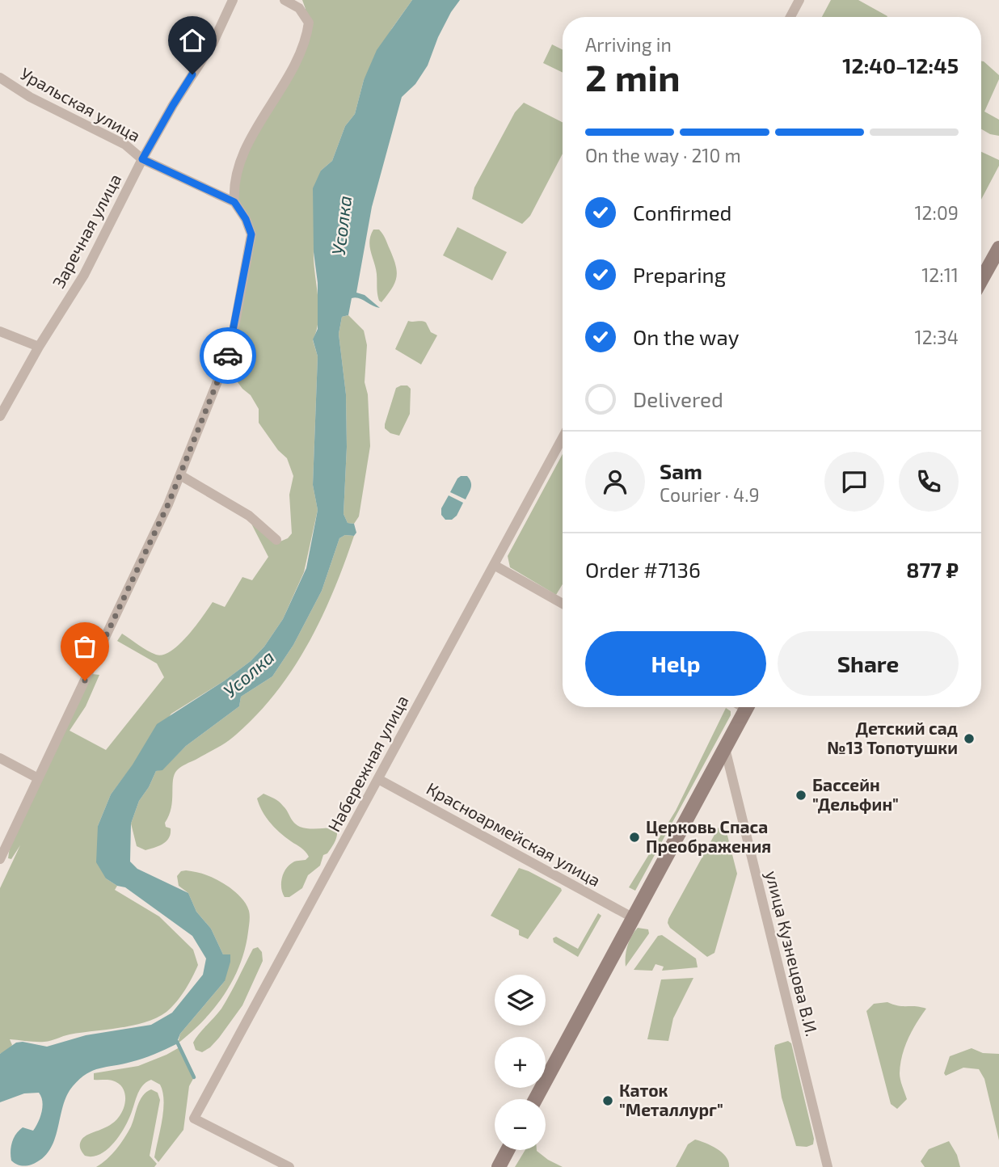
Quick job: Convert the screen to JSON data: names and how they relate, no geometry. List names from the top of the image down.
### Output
{
  "streets": {
    "street": [
      "Уральская улица",
      "Заречная улица",
      "Набережная улица",
      "Красноармейская улица",
      "улица Кузнецова В.И."
    ]
  },
  "crossings": [
    ["Уральская улица", "Заречная улица"],
    ["Набережная улица", "Красноармейская улица"]
  ],
  "water": ["Усолка"],
  "places": [
    "Детский сад №13 Топотушки",
    "Бассейн \"Дельфин\"",
    "Церковь Спаса Преображения",
    "Каток \"Металлург\""
  ],
  "page": {
    "heading": ["2 min", "Arriving in", "12:40–12:45"],
    "panel": [
      "Sam",
      "Courier · 4.9",
      "Order #7136",
      "877 ₽"
    ],
    "bar": "On the way · 210 m",
    "list": [
      ["Confirmed", "12:09"],
      ["Preparing", "12:11"],
      ["On the way", "12:34"],
      "Delivered"
    ],
    "buttons": ["Help", "Share"],
    "map_buttons": ["+", "−"]
  }
}
